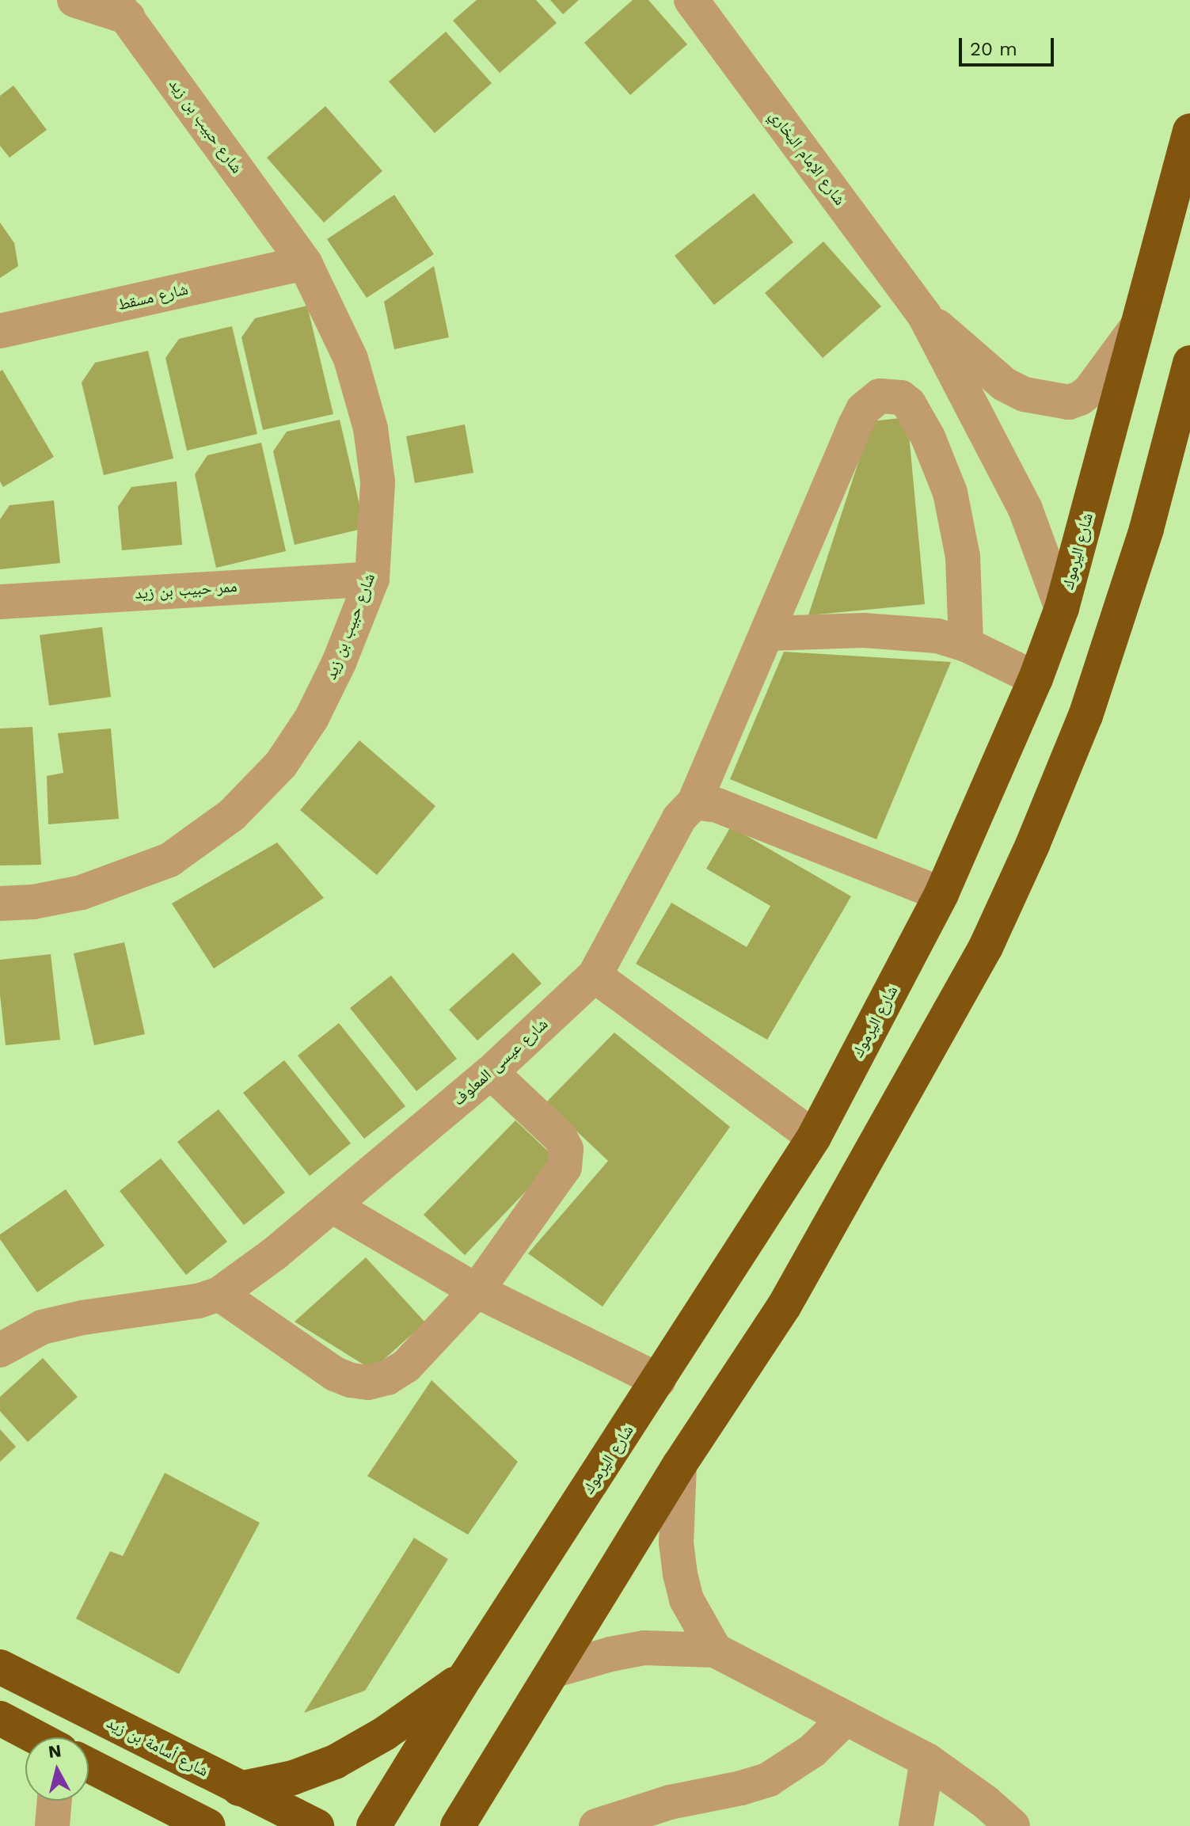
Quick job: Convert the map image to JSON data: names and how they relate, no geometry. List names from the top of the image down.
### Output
{
  "streets": {
    "highway": ["شارع اليرموك", "شارع أسامة بن زيد"],
    "street": [
      "شارع حبيب بن زيد",
      "شارع الإمام البخاري",
      "شارع مسقط",
      "ممر حبيب بن زيد",
      "شارع عيسى المعلوف"
    ]
  },
  "crossings": [
    ["شارع حبيب بن زيد", "شارع مسقط"],
    ["شارع حبيب بن زيد", "ممر حبيب بن زيد"],
    ["شارع الإمام البخاري", "شارع اليرموك"]
  ],
  "scale_bar": "20 m",
  "north": "top"
}
